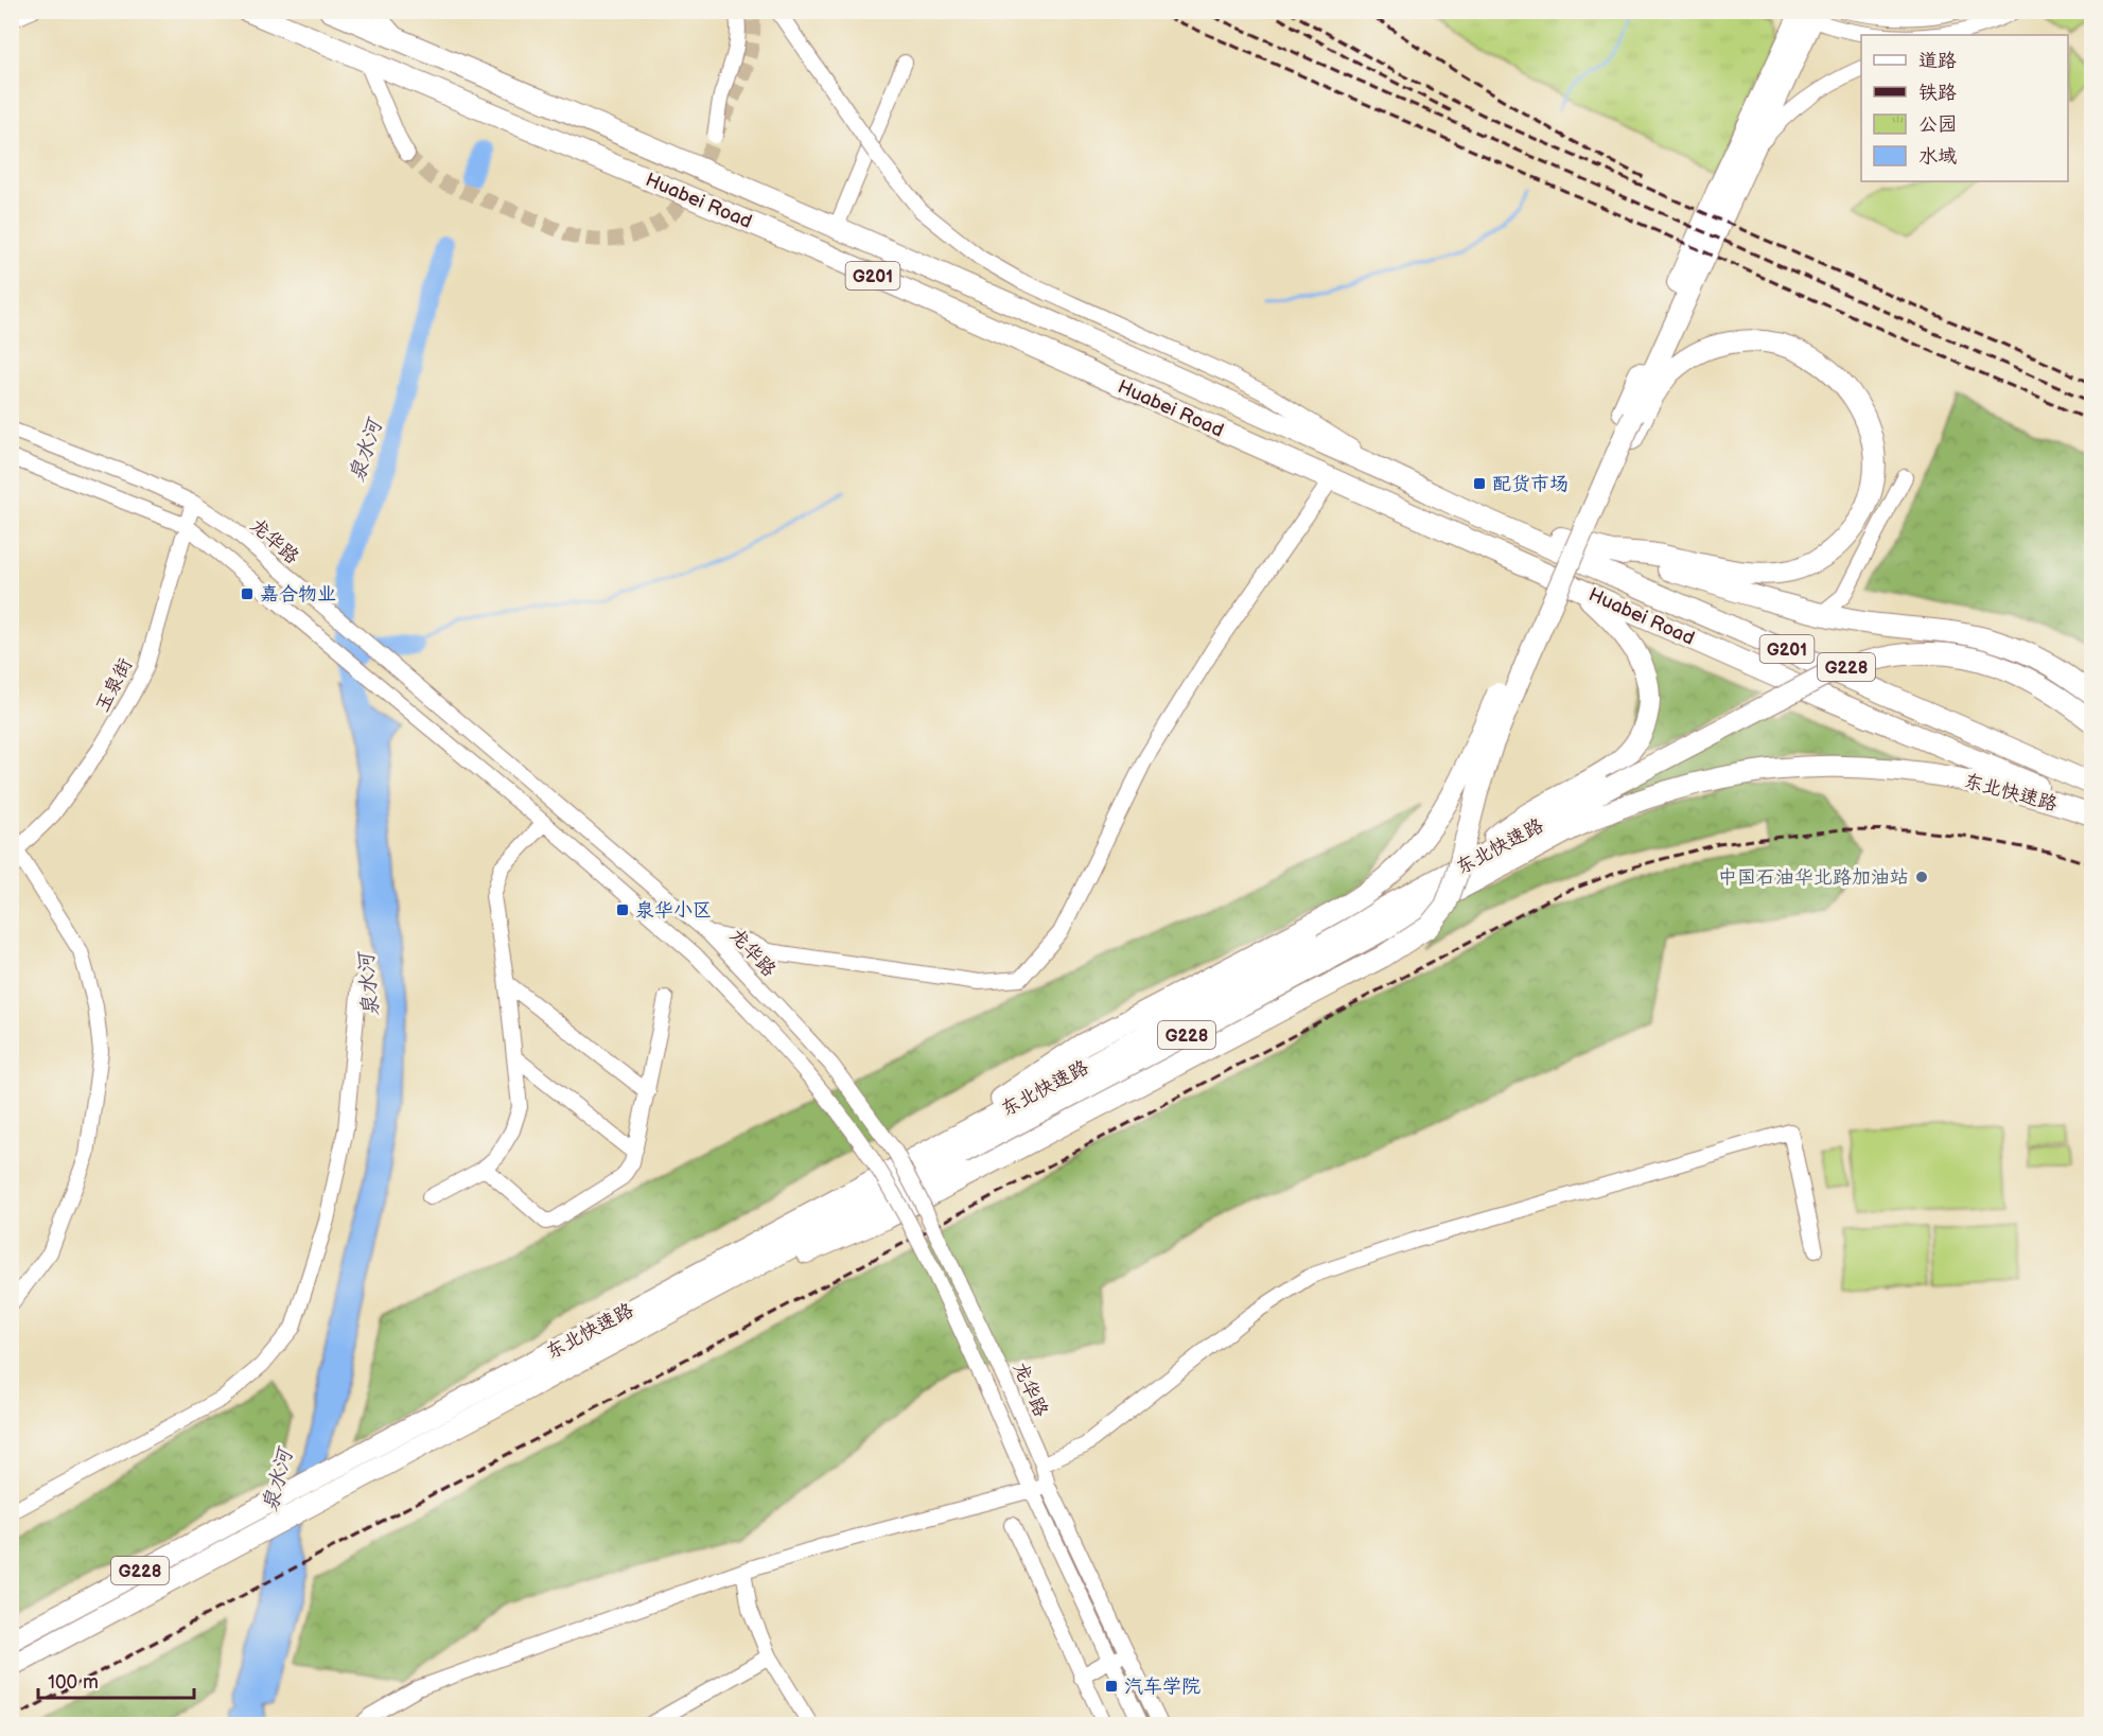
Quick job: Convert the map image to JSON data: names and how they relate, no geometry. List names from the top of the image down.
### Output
{
  "streets": {
    "highway": [
      "Huabei Road",
      "G201",
      "G228",
      "东北快速路"
    ],
    "street": ["龙华路", "玉泉街"]
  },
  "crossings": [
    ["Huabei Road", "东北快速路"],
    ["龙华路", "玉泉街"]
  ],
  "water": ["泉水河"],
  "places": {
    "transit": [
      "配货市场",
      "嘉合物业",
      "泉华小区",
      "汽车学院"
    ],
    "other": ["中国石油华北路加油站"]
  },
  "legend": [
    "道路",
    "铁路",
    "公园",
    "水域"
  ],
  "scale_bar": "100 m"
}
